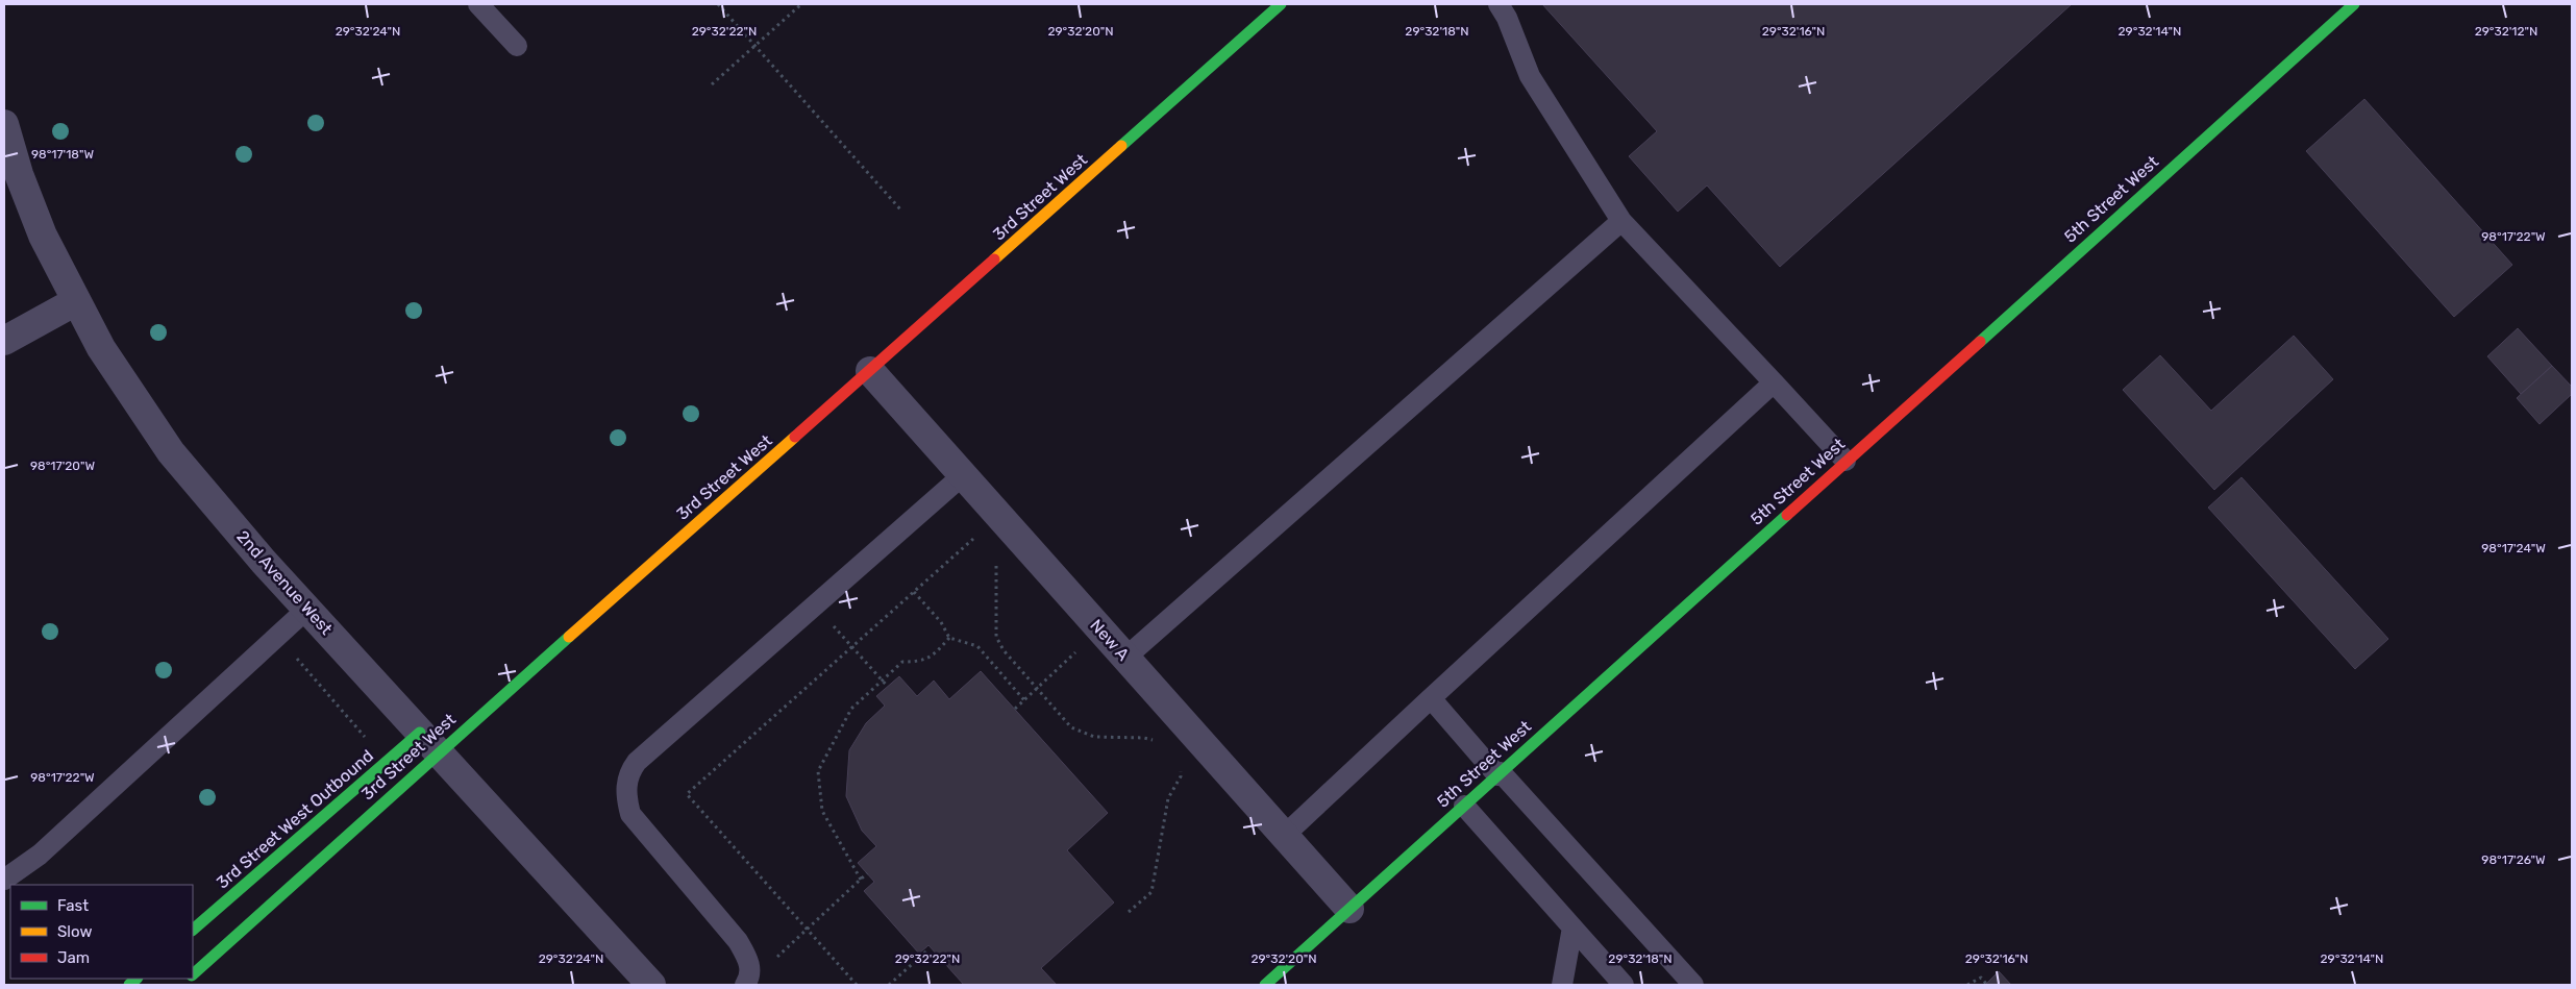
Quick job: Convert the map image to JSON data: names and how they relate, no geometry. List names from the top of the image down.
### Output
{
  "streets": {
    "street": [
      "3rd Street West",
      "5th Street West",
      "2nd Avenue West",
      "New A",
      "3rd Street West Outbound"
    ]
  },
  "crossings": [
    ["3rd Street West", "2nd Avenue West"],
    ["3rd Street West", "New A"],
    ["3rd Street West", "3rd Street West Outbound"],
    ["5th Street West", "New A"],
    ["2nd Avenue West", "3rd Street West Outbound"]
  ],
  "legend": ["Fast", "Slow", "Jam"],
  "coordinates": [
    "29°32'24\"N",
    "29°32'22\"N",
    "29°32'20\"N",
    "29°32'18\"N",
    "29°32'16\"N",
    "29°32'14\"N",
    "29°32'12\"N",
    "98°17'18\"W",
    "98°17'22\"W",
    "98°17'20\"W",
    "98°17'24\"W",
    "98°17'26\"W"
  ]
}
